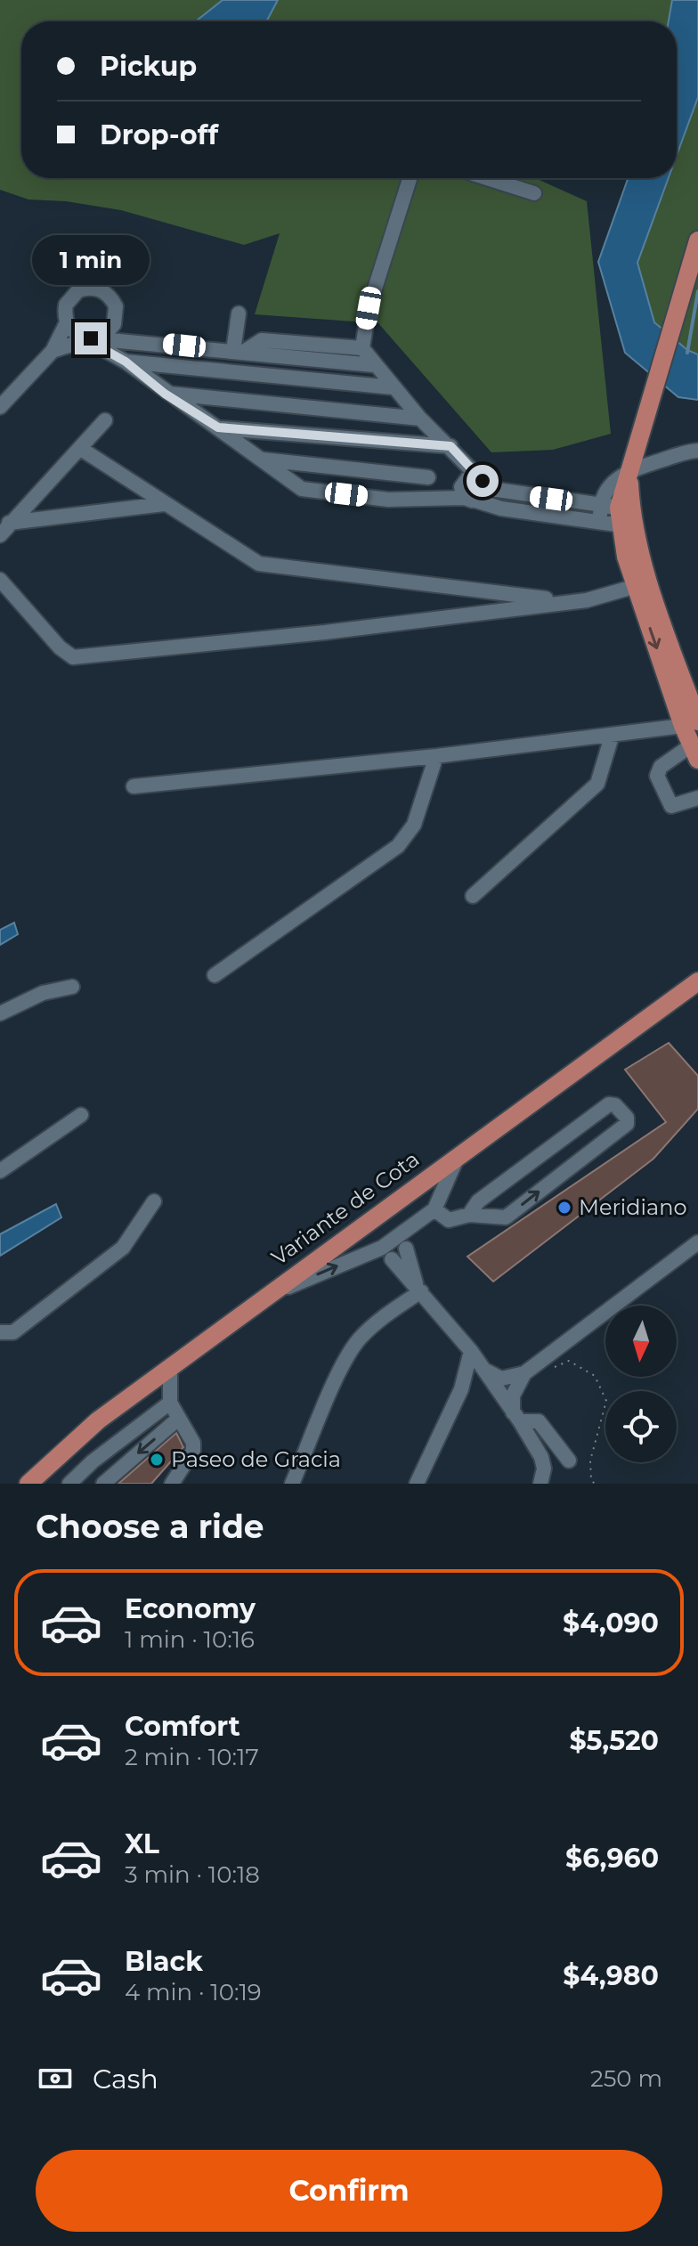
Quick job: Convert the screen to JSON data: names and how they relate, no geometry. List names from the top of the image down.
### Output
{
  "streets": {
    "main road": ["Variante de Cota"]
  },
  "places": ["Meridiano", "Paseo de Gracia"],
  "north": "bottom",
  "page": {
    "banner": ["Pickup", "Drop-off"],
    "bubble": "1 min",
    "heading": "Choose a ride",
    "list": [
      {
        "name": "Economy",
        "note": "1 min · 10:16",
        "value": "$4,090"
      },
      {
        "name": "Comfort",
        "note": "2 min · 10:17",
        "value": "$5,520"
      },
      {
        "name": "XL",
        "note": "3 min · 10:18",
        "value": "$6,960"
      },
      {
        "name": "Black",
        "note": "4 min · 10:19",
        "value": "$4,980"
      }
    ],
    "pay": ["Cash", "250 m"],
    "buttons": "Confirm"
  }
}
